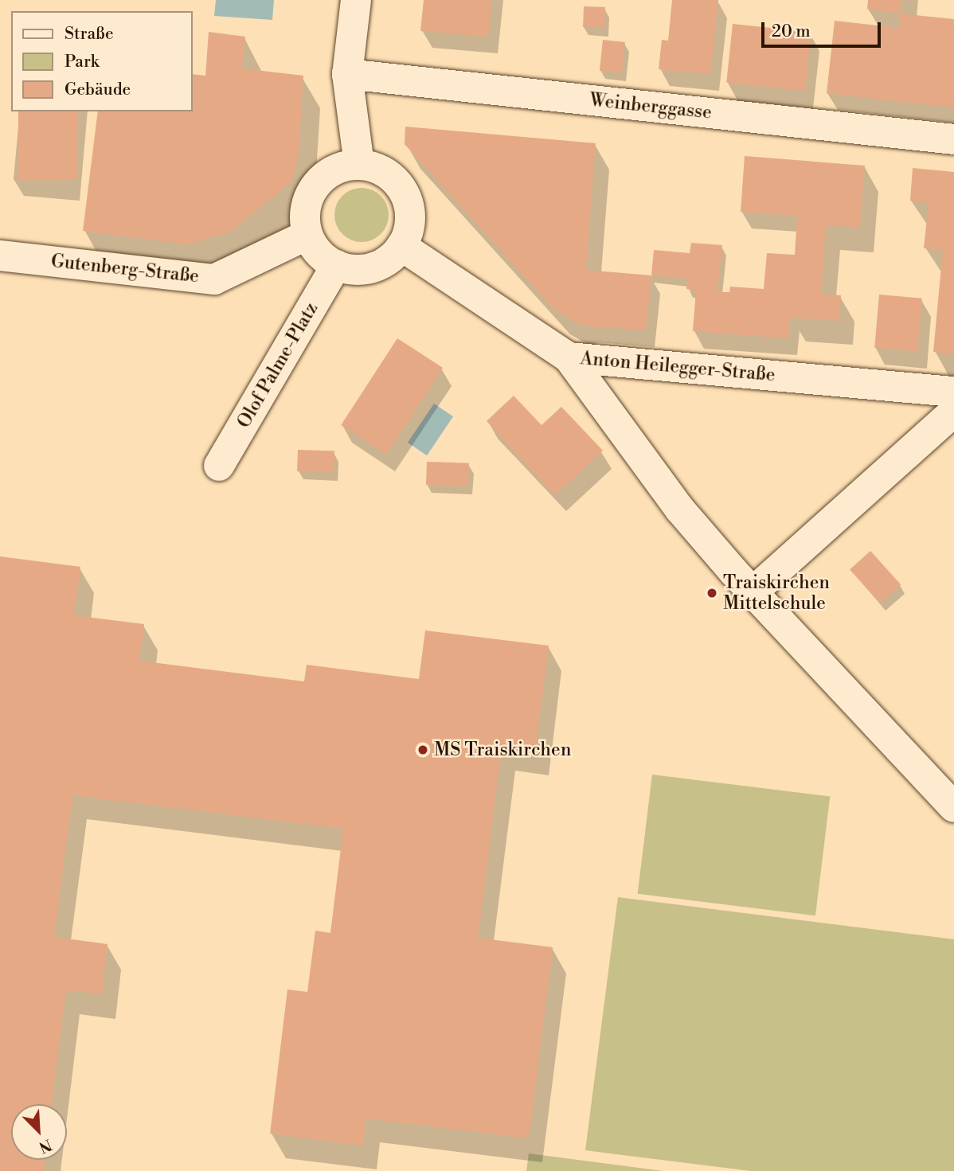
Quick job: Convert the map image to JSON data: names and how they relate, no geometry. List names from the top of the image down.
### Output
{
  "streets": {
    "street": [
      "Weinberggasse",
      "Gutenberg-Straße",
      "Olof Palme-Platz",
      "Anton Heilegger-Straße"
    ]
  },
  "crossings": [
    ["Gutenberg-Straße", "Olof Palme-Platz"],
    ["Gutenberg-Straße", "Anton Heilegger-Straße"],
    ["Olof Palme-Platz", "Anton Heilegger-Straße"]
  ],
  "places": ["Traiskirchen Mittelschule", "MS Traiskirchen"],
  "legend": ["Straße", "Park", "Gebäude"],
  "scale_bar": "20 m",
  "north": "bottom right"
}
